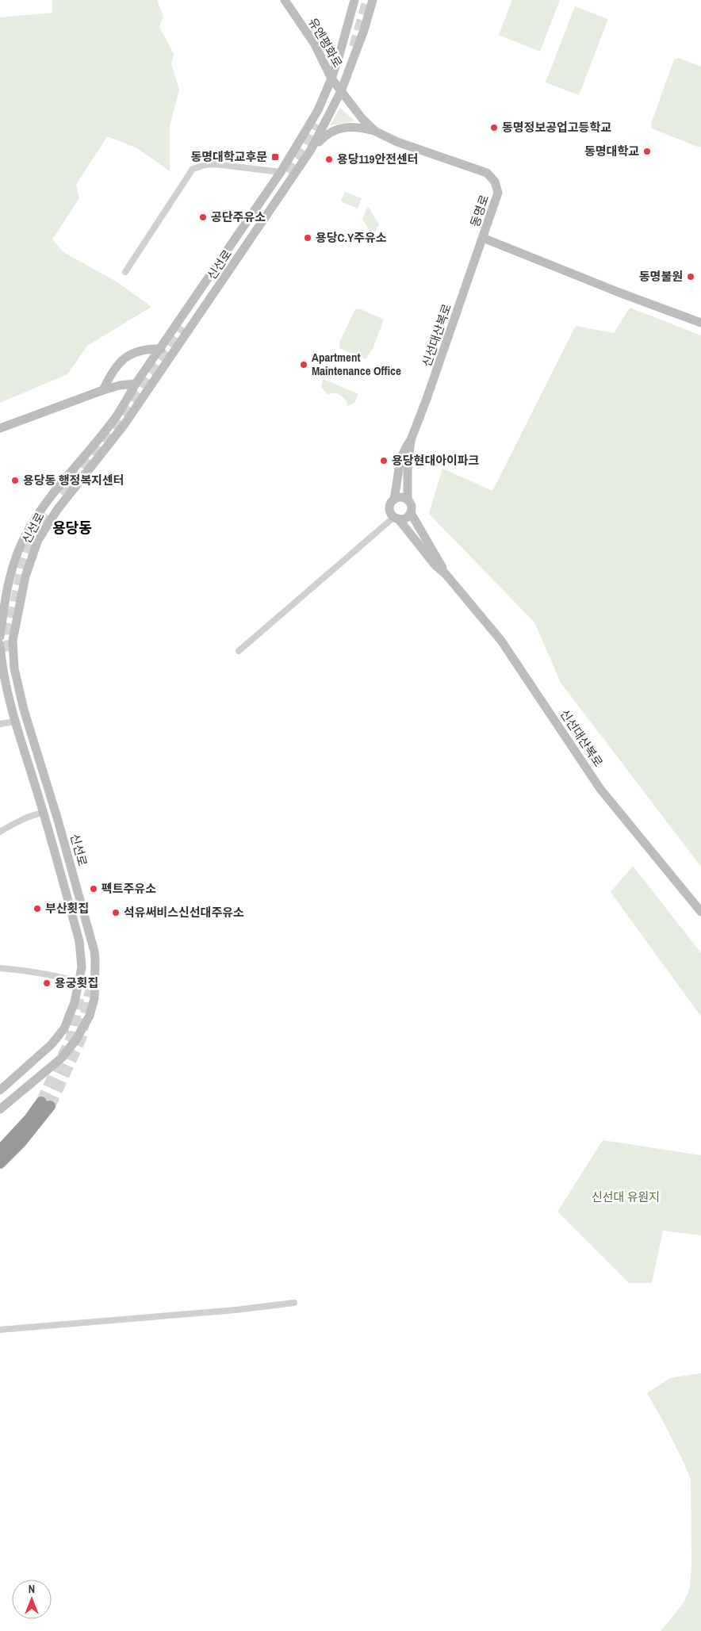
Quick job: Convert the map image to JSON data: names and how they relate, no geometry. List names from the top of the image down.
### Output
{
  "streets": {
    "main road": [
      "유엔평화로",
      "동명로",
      "신선로",
      "신선대산복로"
    ]
  },
  "crossings": [
    ["유엔평화로", "동명로"],
    ["유엔평화로", "신선로"],
    ["동명로", "신선로"],
    ["동명로", "신선대산복로"]
  ],
  "districts": ["용당동"],
  "parks": ["신선대 유원지"],
  "places": {
    "other": [
      "동명정보공업고등학교",
      "동명대학교",
      "용당119안전센터",
      "공단주유소",
      "용당C.Y주유소",
      "동명불원",
      "Apartment Maintenance Office",
      "용당현대아이파크",
      "용당동 행정복지센터",
      "펙트주유소",
      "부산횟집",
      "석유써비스신선대주유소",
      "용궁횟집"
    ],
    "transit": ["동명대학교후문"]
  },
  "north": "top"
}
